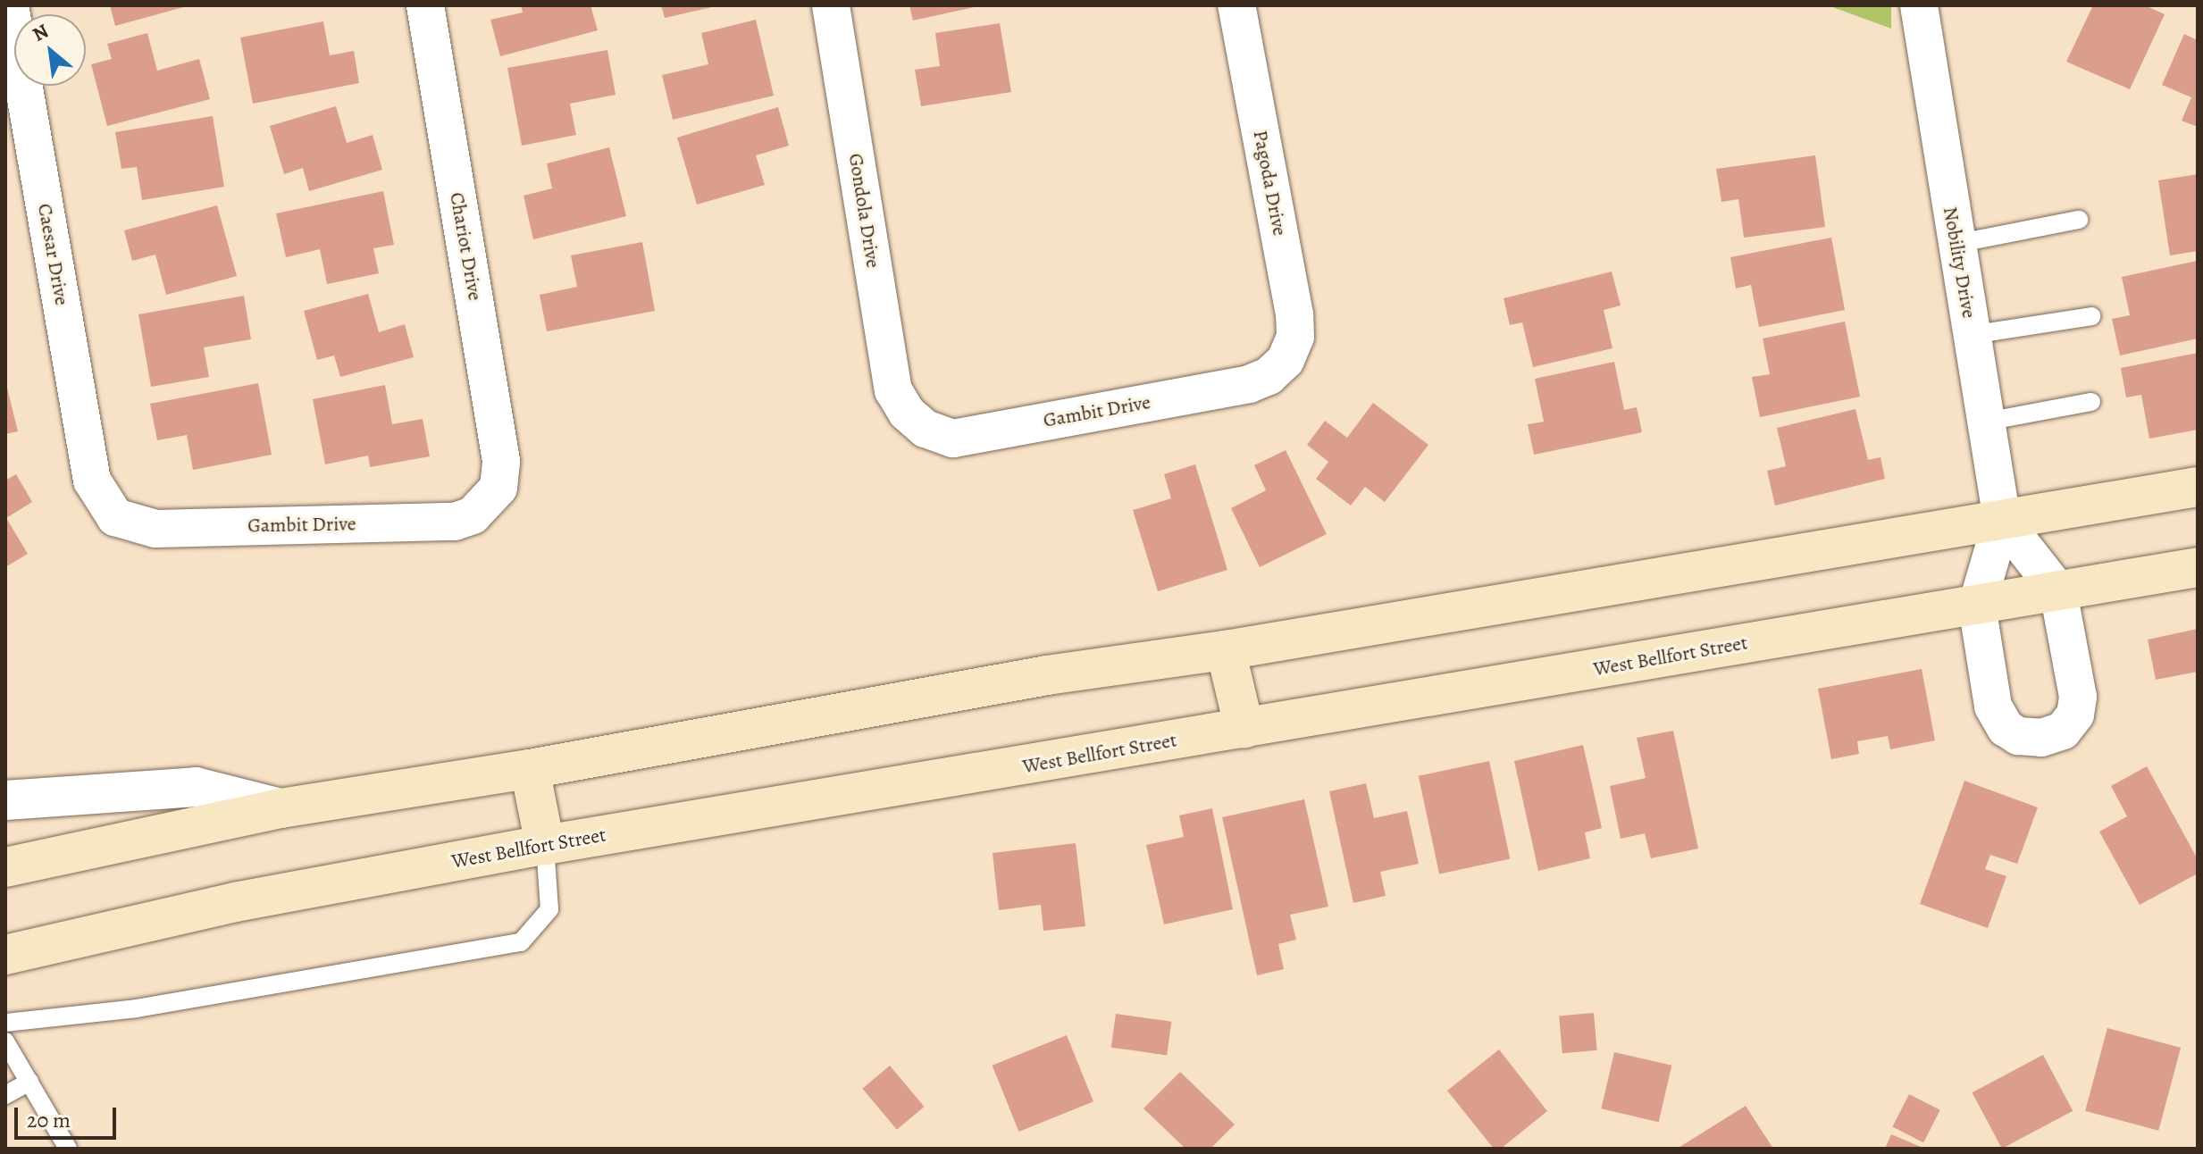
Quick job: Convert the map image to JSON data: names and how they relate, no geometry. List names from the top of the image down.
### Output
{
  "streets": {
    "main road": ["West Bellfort Street"],
    "street": [
      "Pagoda Drive",
      "Gondola Drive",
      "Chariot Drive",
      "Caesar Drive",
      "Nobility Drive",
      "Gambit Drive"
    ]
  },
  "crossings": [
    ["Pagoda Drive", "Gambit Drive"],
    ["Gondola Drive", "Gambit Drive"],
    ["Chariot Drive", "Gambit Drive"],
    ["Caesar Drive", "Gambit Drive"],
    ["Nobility Drive", "West Bellfort Street"]
  ],
  "scale_bar": "20 m",
  "north": "top left"
}
